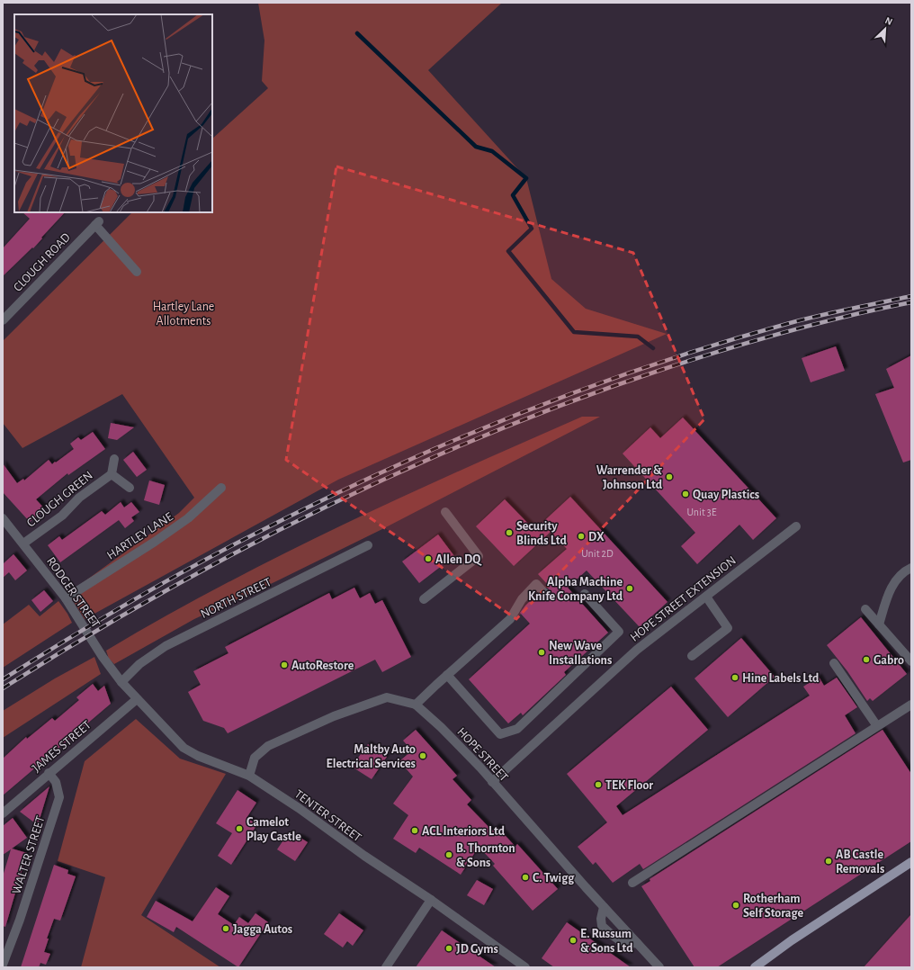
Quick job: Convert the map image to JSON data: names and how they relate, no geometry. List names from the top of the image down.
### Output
{
  "streets": {
    "street": [
      "CLOUGH ROAD",
      "CLOUGH GREEN",
      "HARTLEY LANE",
      "RODGER STREET",
      "NORTH STREET",
      "HOPE STREET EXTENSION",
      "JAMES STREET",
      "HOPE STREET",
      "TENTER STREET",
      "WALTER STREET"
    ]
  },
  "crossings": [
    ["CLOUGH GREEN", "RODGER STREET"],
    ["HARTLEY LANE", "RODGER STREET"],
    ["RODGER STREET", "NORTH STREET"],
    ["RODGER STREET", "TENTER STREET"],
    ["NORTH STREET", "TENTER STREET"],
    ["HOPE STREET EXTENSION", "HOPE STREET"],
    ["JAMES STREET", "TENTER STREET"],
    ["JAMES STREET", "WALTER STREET"],
    ["HOPE STREET", "TENTER STREET"]
  ],
  "parks": ["Hartley Lane Allotments"],
  "places": [
    "Warrender & Johnson Ltd",
    "Quay Plastics",
    "Security Blinds Ltd",
    "DX",
    "Allen DQ",
    "Alpha Machine Knife Company Ltd",
    "New Wave Installations",
    "Gabro",
    "AutoRestore",
    "Hine Labels Ltd",
    "Maltby Auto Electrical Services",
    "TEK Floor",
    "Camelot Play Castle",
    "ACL Interiors Ltd",
    "B. Thornton & Sons",
    "AB Castle Removals",
    "C. Twigg",
    "Rotherham Self Storage",
    "Jagga Autos",
    "E. Russum & Sons Ltd",
    "JD Gyms"
  ],
  "house_numbers": ["Unit 3E", "Unit 2D"],
  "north": "top right"
}
